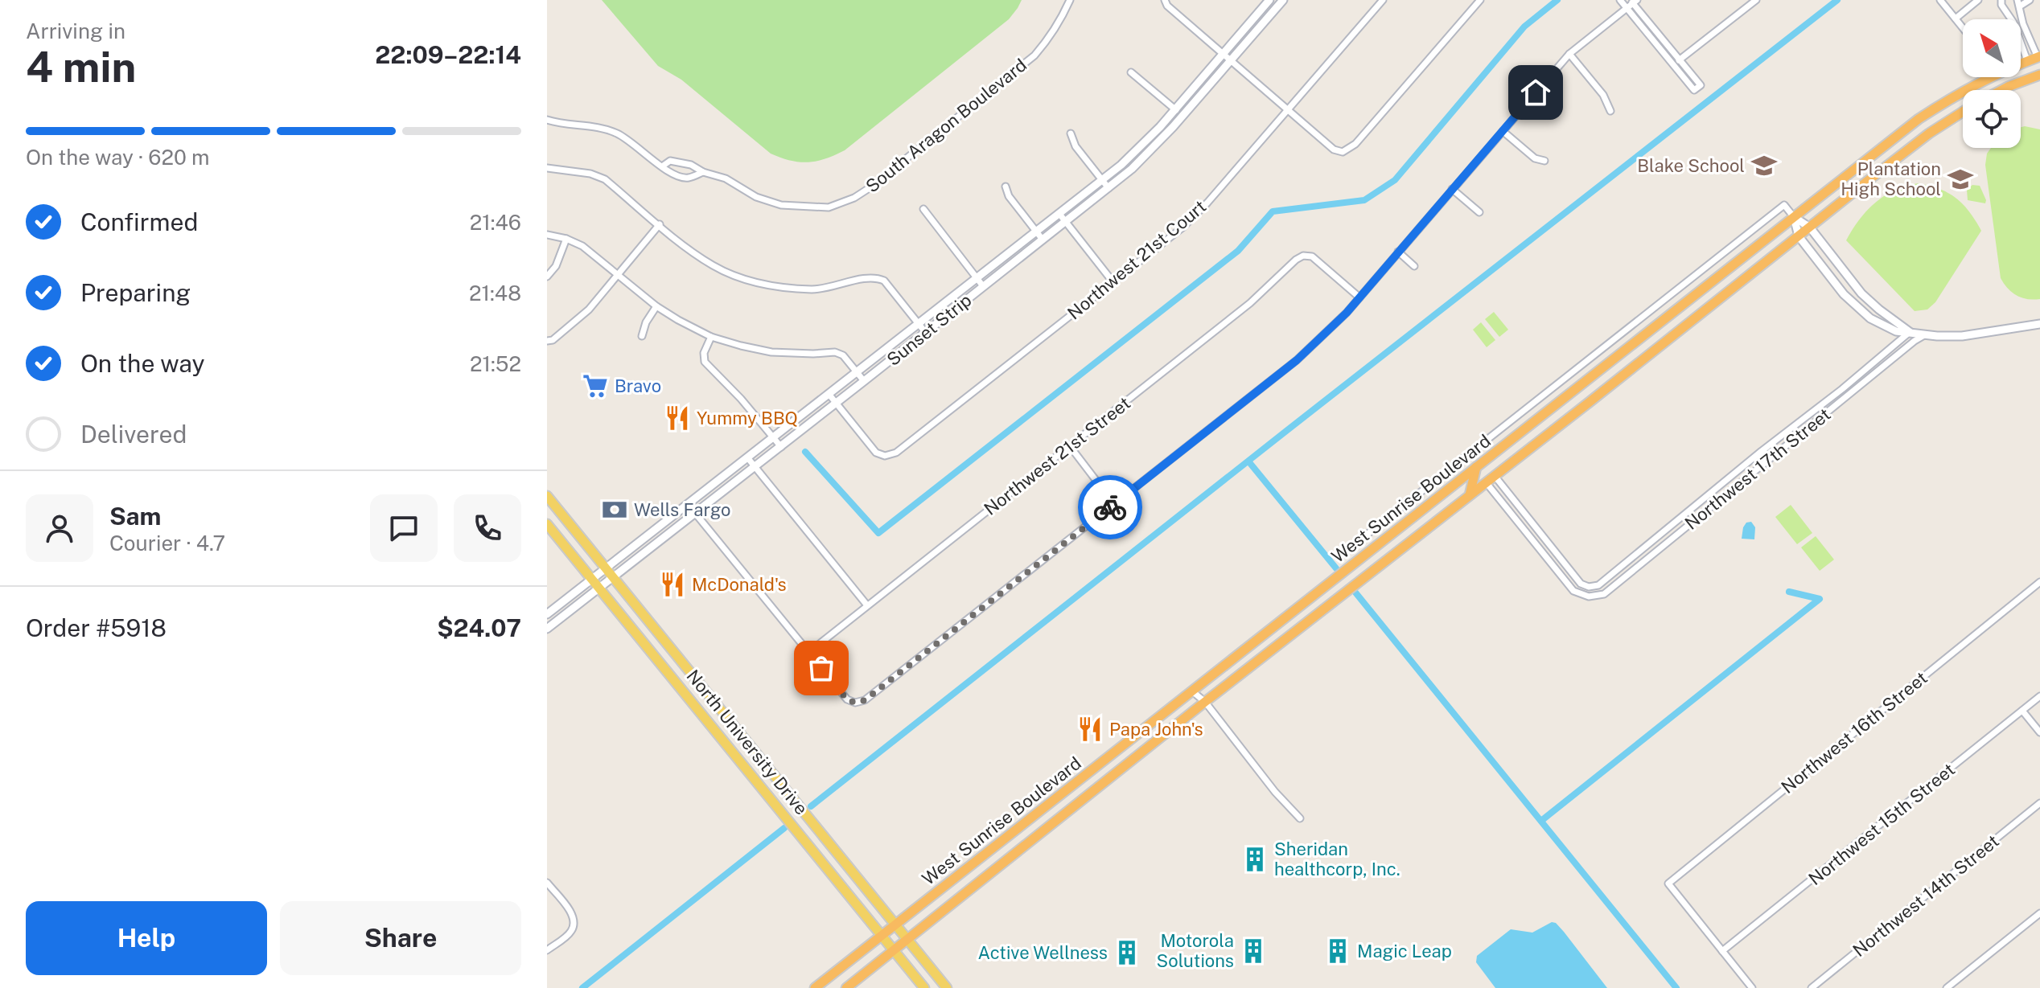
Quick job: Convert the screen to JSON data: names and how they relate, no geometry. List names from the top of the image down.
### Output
{
  "streets": {
    "highway": ["West Sunrise Boulevard"],
    "main road": ["North University Drive"],
    "street": [
      "South Aragon Boulevard",
      "Northwest 21st Court",
      "Sunset Strip",
      "Northwest 21st Street",
      "Northwest 17th Street",
      "Northwest 16th Street",
      "Northwest 15th Street",
      "Northwest 14th Street"
    ]
  },
  "crossings": [
    ["Northwest 21st Court", "Sunset Strip"],
    ["Sunset Strip", "North University Drive"],
    ["Northwest 17th Street", "West Sunrise Boulevard"],
    ["West Sunrise Boulevard", "North University Drive"],
    ["Northwest 16th Street", "Northwest 15th Street"]
  ],
  "places": {
    "school or university": ["Blake School", "Plantation High School"],
    "supermarket": ["Bravo"],
    "restaurant": ["Yummy BBQ", "McDonald's", "Papa John's"],
    "bank": ["Wells Fargo"],
    "building": [
      "Sheridan healthcorp, Inc.",
      "Motorola Solutions",
      "Magic Leap",
      "Active Wellness"
    ]
  },
  "north": "top left",
  "page": {
    "heading": ["4 min", "Arriving in", "22:09–22:14"],
    "panel": [
      "Sam",
      "Courier · 4.7",
      "Order #5918",
      "$24.07"
    ],
    "bar": "On the way · 620 m",
    "list": [
      ["Confirmed", "21:46"],
      ["Preparing", "21:48"],
      ["On the way", "21:52"],
      "Delivered"
    ],
    "buttons": ["Help", "Share"]
  }
}
